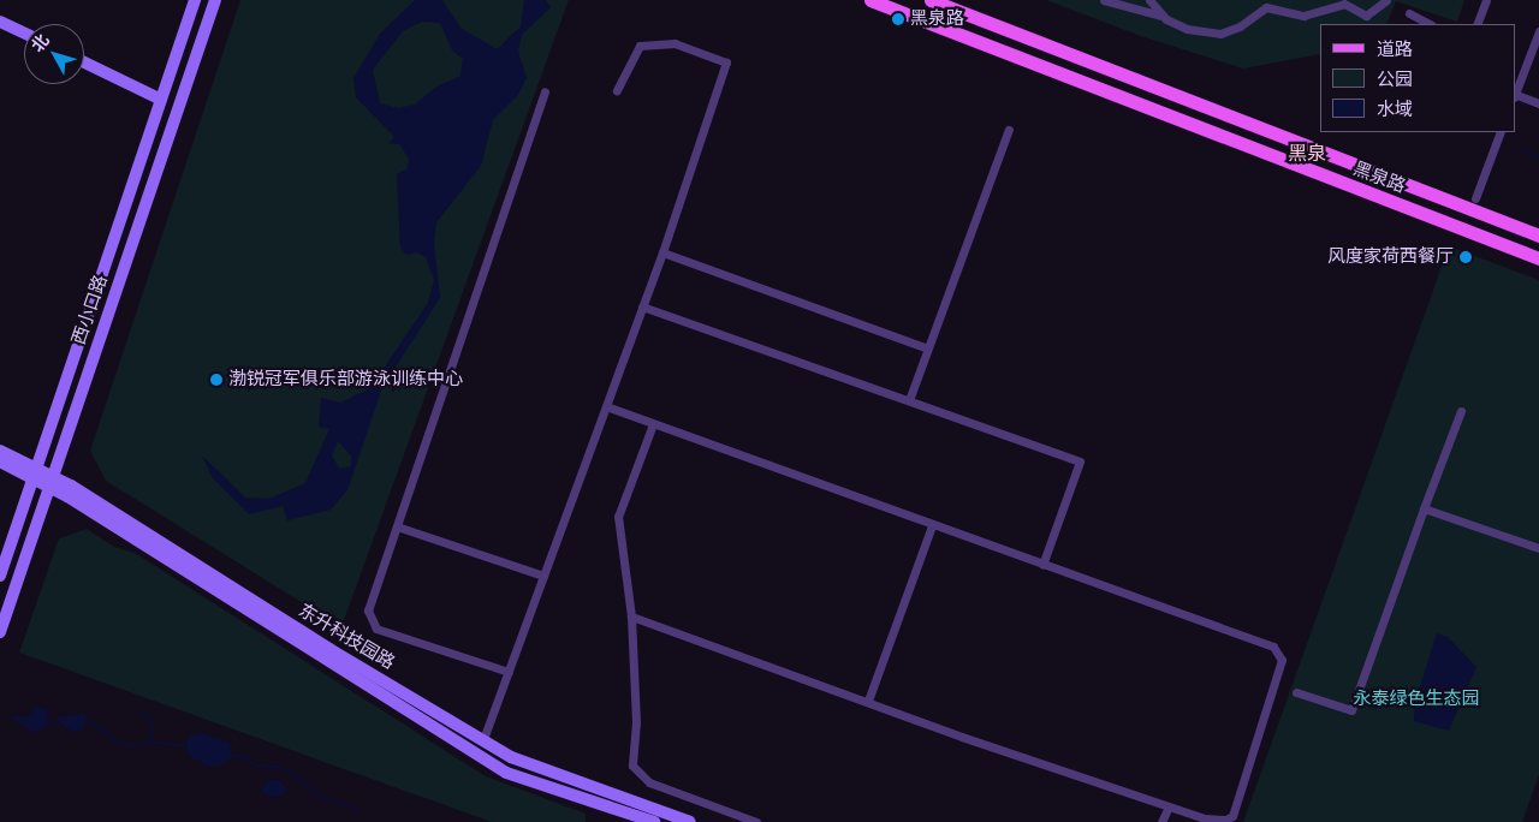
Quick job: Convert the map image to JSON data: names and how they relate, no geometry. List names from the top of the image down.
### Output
{
  "streets": {
    "main road": ["黑泉路"],
    "street": ["西小口路", "东升科技园路"]
  },
  "crossings": [
    ["西小口路", "东升科技园路"]
  ],
  "districts": ["黑泉"],
  "parks": ["永泰绿色生态园"],
  "places": ["黑泉路", "风度家荷西餐厅", "渤锐冠军俱乐部游泳训练中心"],
  "legend": ["道路", "公园", "水域"],
  "north": "top left"
}
